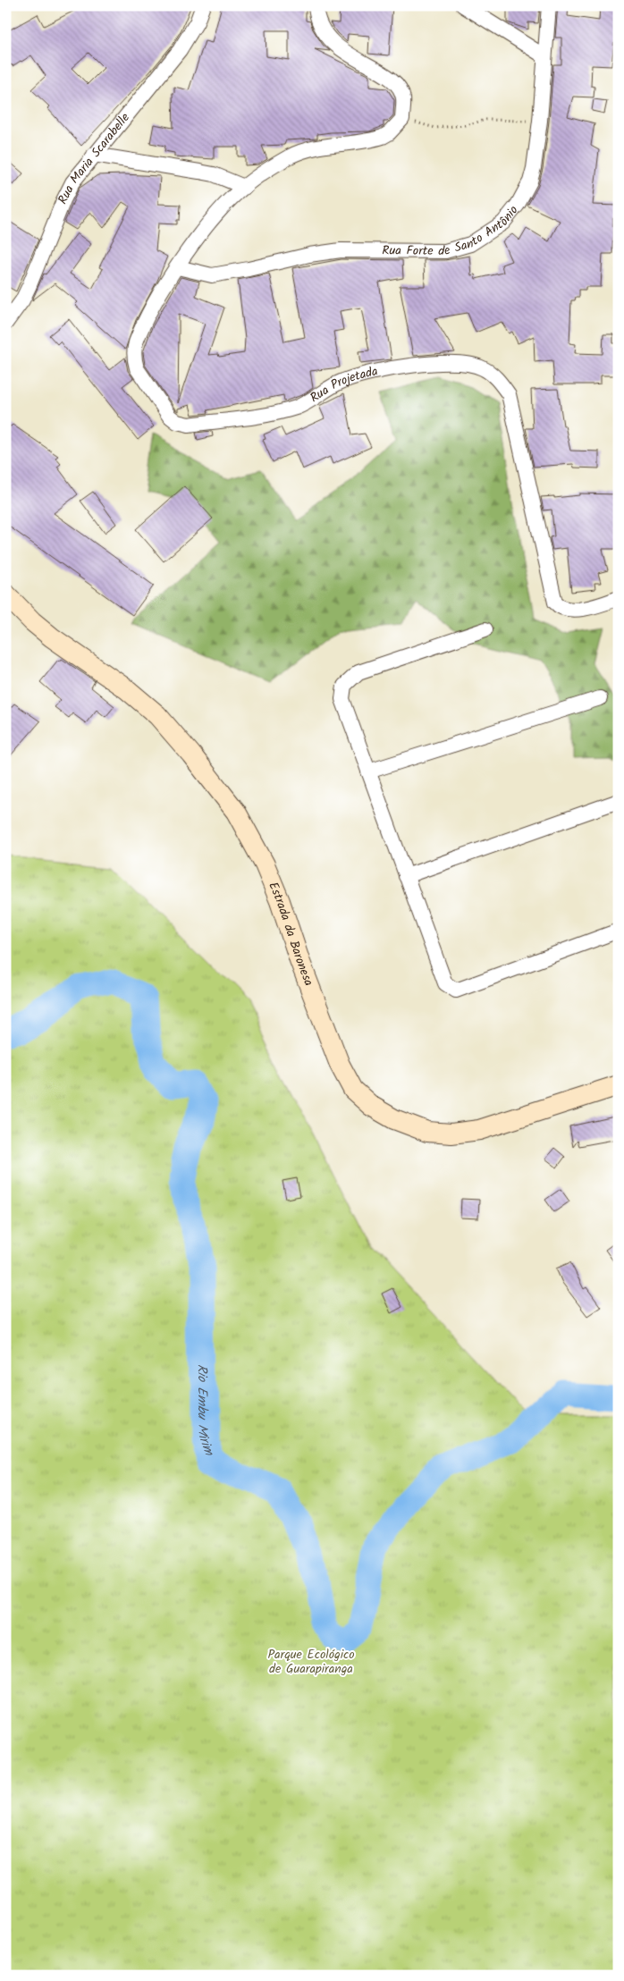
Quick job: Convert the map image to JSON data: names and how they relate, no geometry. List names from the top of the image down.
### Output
{
  "streets": {
    "main road": ["Estrada da Baronesa"],
    "street": ["Rua Maria Scarabelle", "Rua Forte de Santo Antônio", "Rua Projetada"]
  },
  "crossings": [
    ["Rua Forte de Santo Antônio", "Rua Projetada"]
  ],
  "water": ["Rio Embu Mirim"],
  "parks": ["Parque Ecológico de Guarapiranga"]
}
